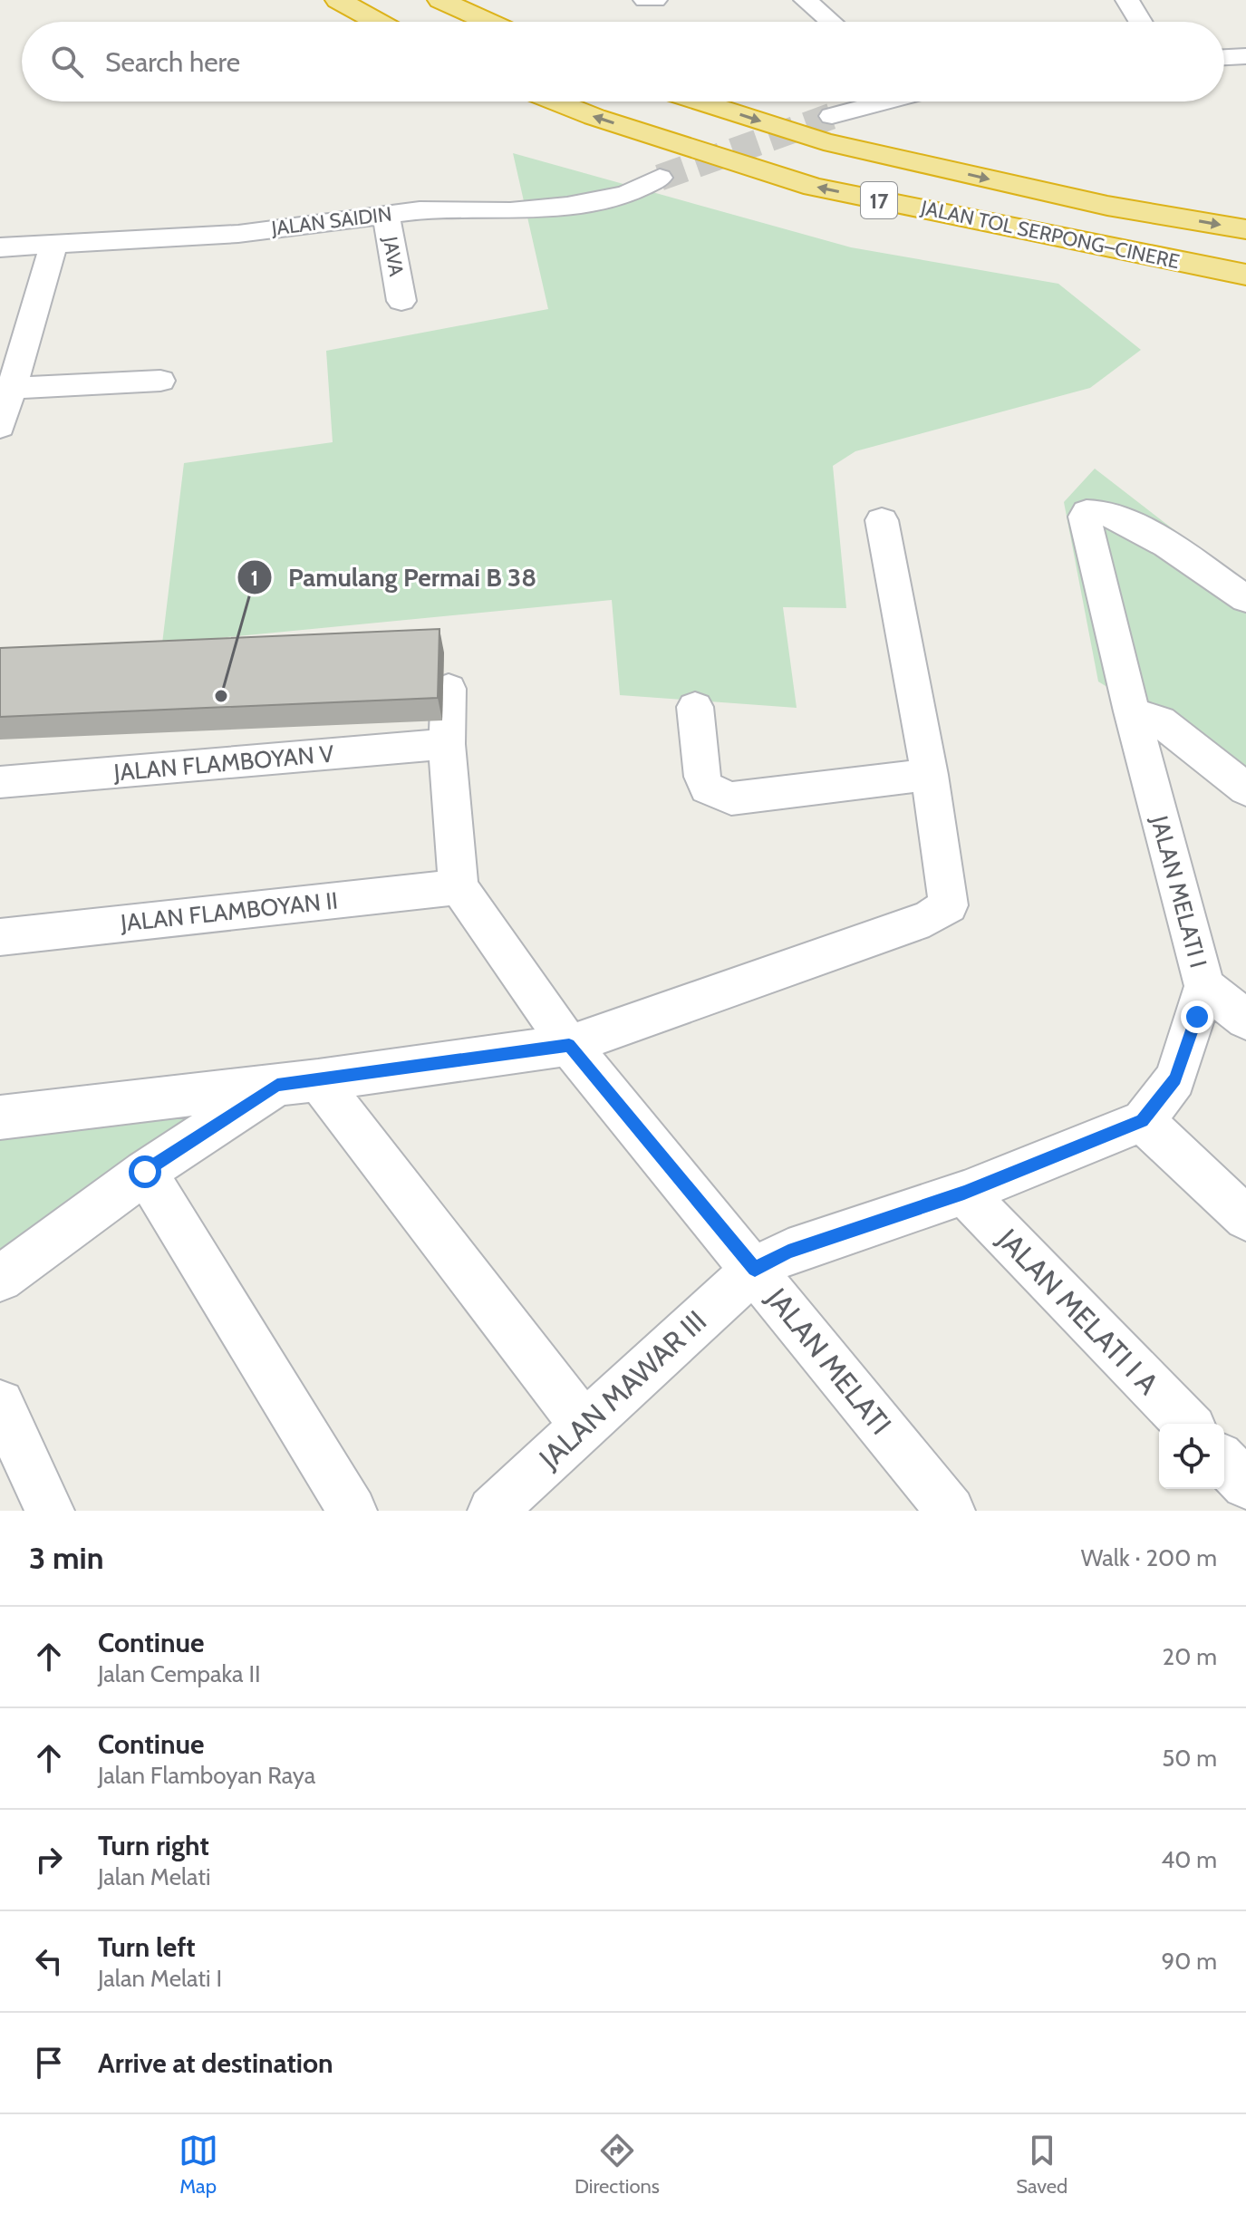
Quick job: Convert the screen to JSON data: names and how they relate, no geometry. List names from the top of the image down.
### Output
{
  "streets": {
    "highway": ["17", "JALAN TOL SERPONG–CINERE"],
    "street": [
      "JALAN SAIDIN",
      "JAVA",
      "JALAN FLAMBOYAN V",
      "JALAN MELATI I",
      "JALAN FLAMBOYAN II",
      "JALAN MELATI I A",
      "JALAN MELATI",
      "JALAN MAWAR III"
    ]
  },
  "crossings": [
    ["JALAN SAIDIN", "JAVA"],
    ["JALAN FLAMBOYAN II", "JALAN MELATI"],
    ["JALAN MELATI", "JALAN MAWAR III"]
  ],
  "places": ["Pamulang Permai B 38"],
  "page": {
    "search": "Search here",
    "heading": ["3 min", "Walk · 200 m"],
    "list": [
      ["Continue", "Jalan Cempaka II", "20 m"],
      ["Continue", "Jalan Flamboyan Raya", "50 m"],
      ["Turn right", "Jalan Melati", "40 m"],
      ["Turn left", "Jalan Melati I", "90 m"],
      "Arrive at destination"
    ],
    "nav": ["Map", "Directions", "Saved"]
  }
}
